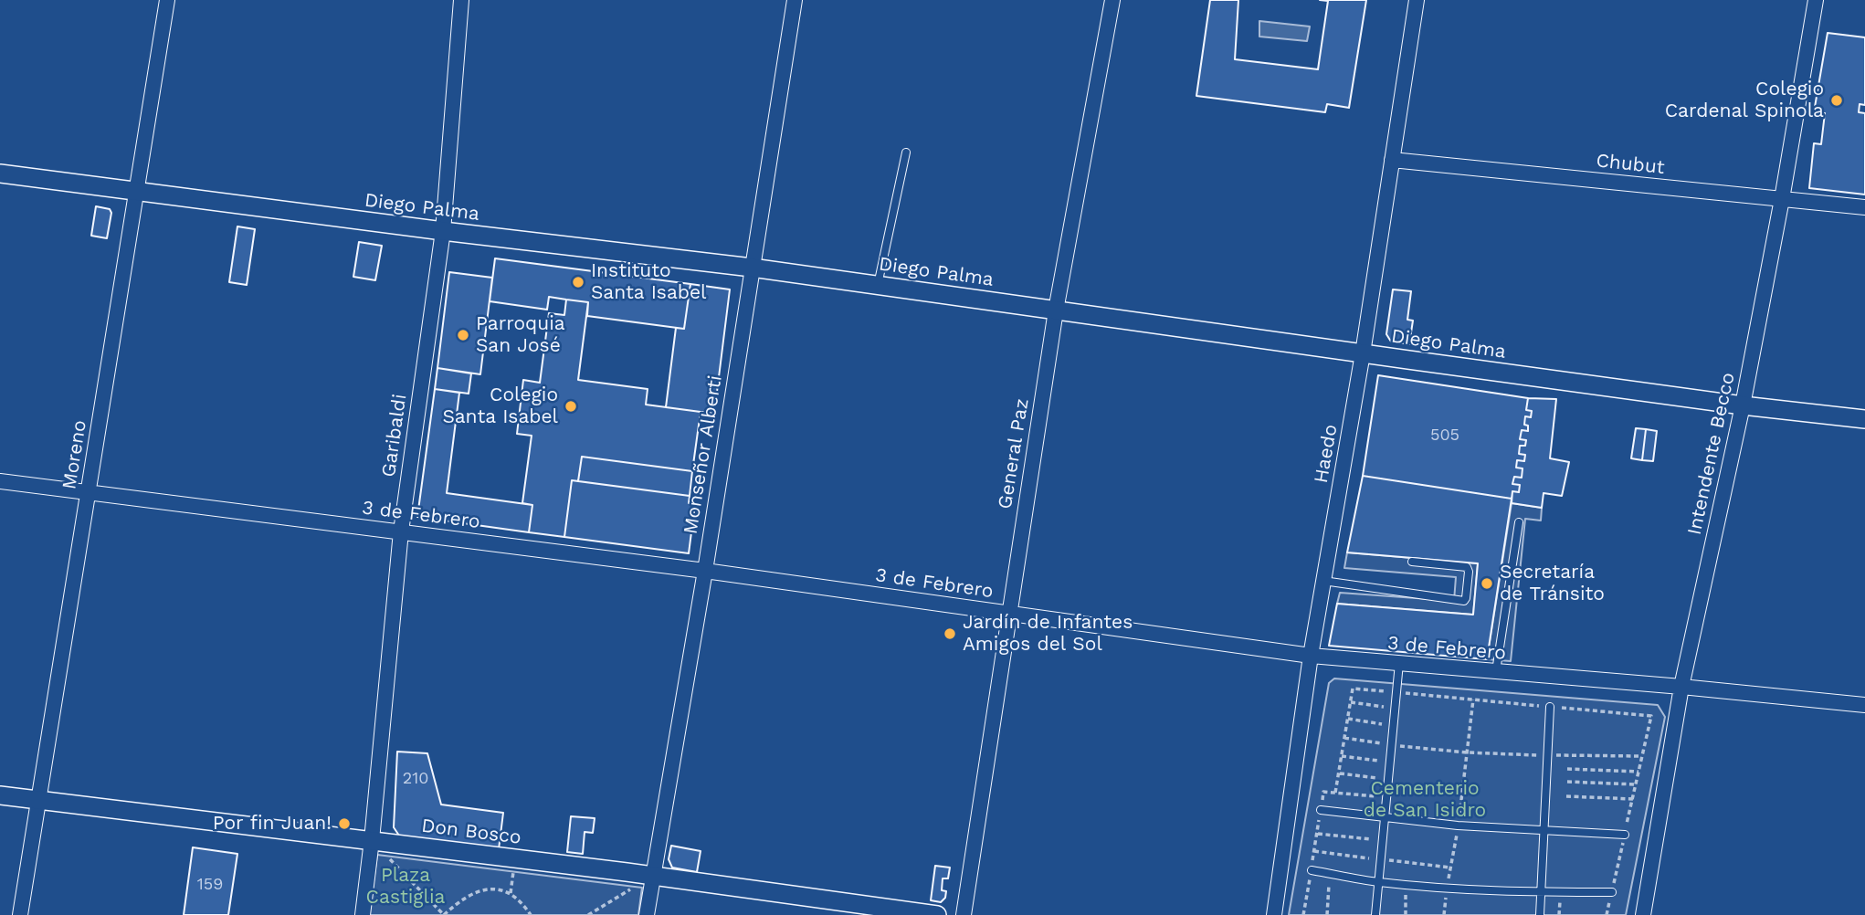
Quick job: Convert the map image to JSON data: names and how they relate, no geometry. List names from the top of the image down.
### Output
{
  "streets": {
    "street": [
      "Chubut",
      "Diego Palma",
      "Garibaldi",
      "General Paz",
      "Haedo",
      "Intendente Becco",
      "Moreno",
      "Monseñor Alberti",
      "3 de Febrero",
      "Don Bosco"
    ]
  },
  "crossings": [
    ["Chubut", "Haedo"],
    ["Chubut", "Intendente Becco"],
    ["Diego Palma", "Garibaldi"],
    ["Diego Palma", "General Paz"],
    ["Diego Palma", "Haedo"],
    ["Diego Palma", "Intendente Becco"],
    ["Diego Palma", "Moreno"],
    ["Diego Palma", "Monseñor Alberti"],
    ["Garibaldi", "3 de Febrero"],
    ["Garibaldi", "Don Bosco"],
    ["General Paz", "3 de Febrero"],
    ["Haedo", "3 de Febrero"],
    ["Intendente Becco", "3 de Febrero"],
    ["Moreno", "3 de Febrero"],
    ["Moreno", "Don Bosco"],
    ["Monseñor Alberti", "3 de Febrero"],
    ["Monseñor Alberti", "Don Bosco"]
  ],
  "parks": ["Cementerio de San Isidro", "Plaza Castiglia"],
  "places": [
    "Colegio Cardenal Spinola",
    "Instituto Santa Isabel",
    "Parroquia San José",
    "Colegio Santa Isabel",
    "Secretaría de Tránsito",
    "Jardín de Infantes Amigos del Sol",
    "Por fin Juan!"
  ],
  "house_numbers": ["505", "210", "159"]
}
